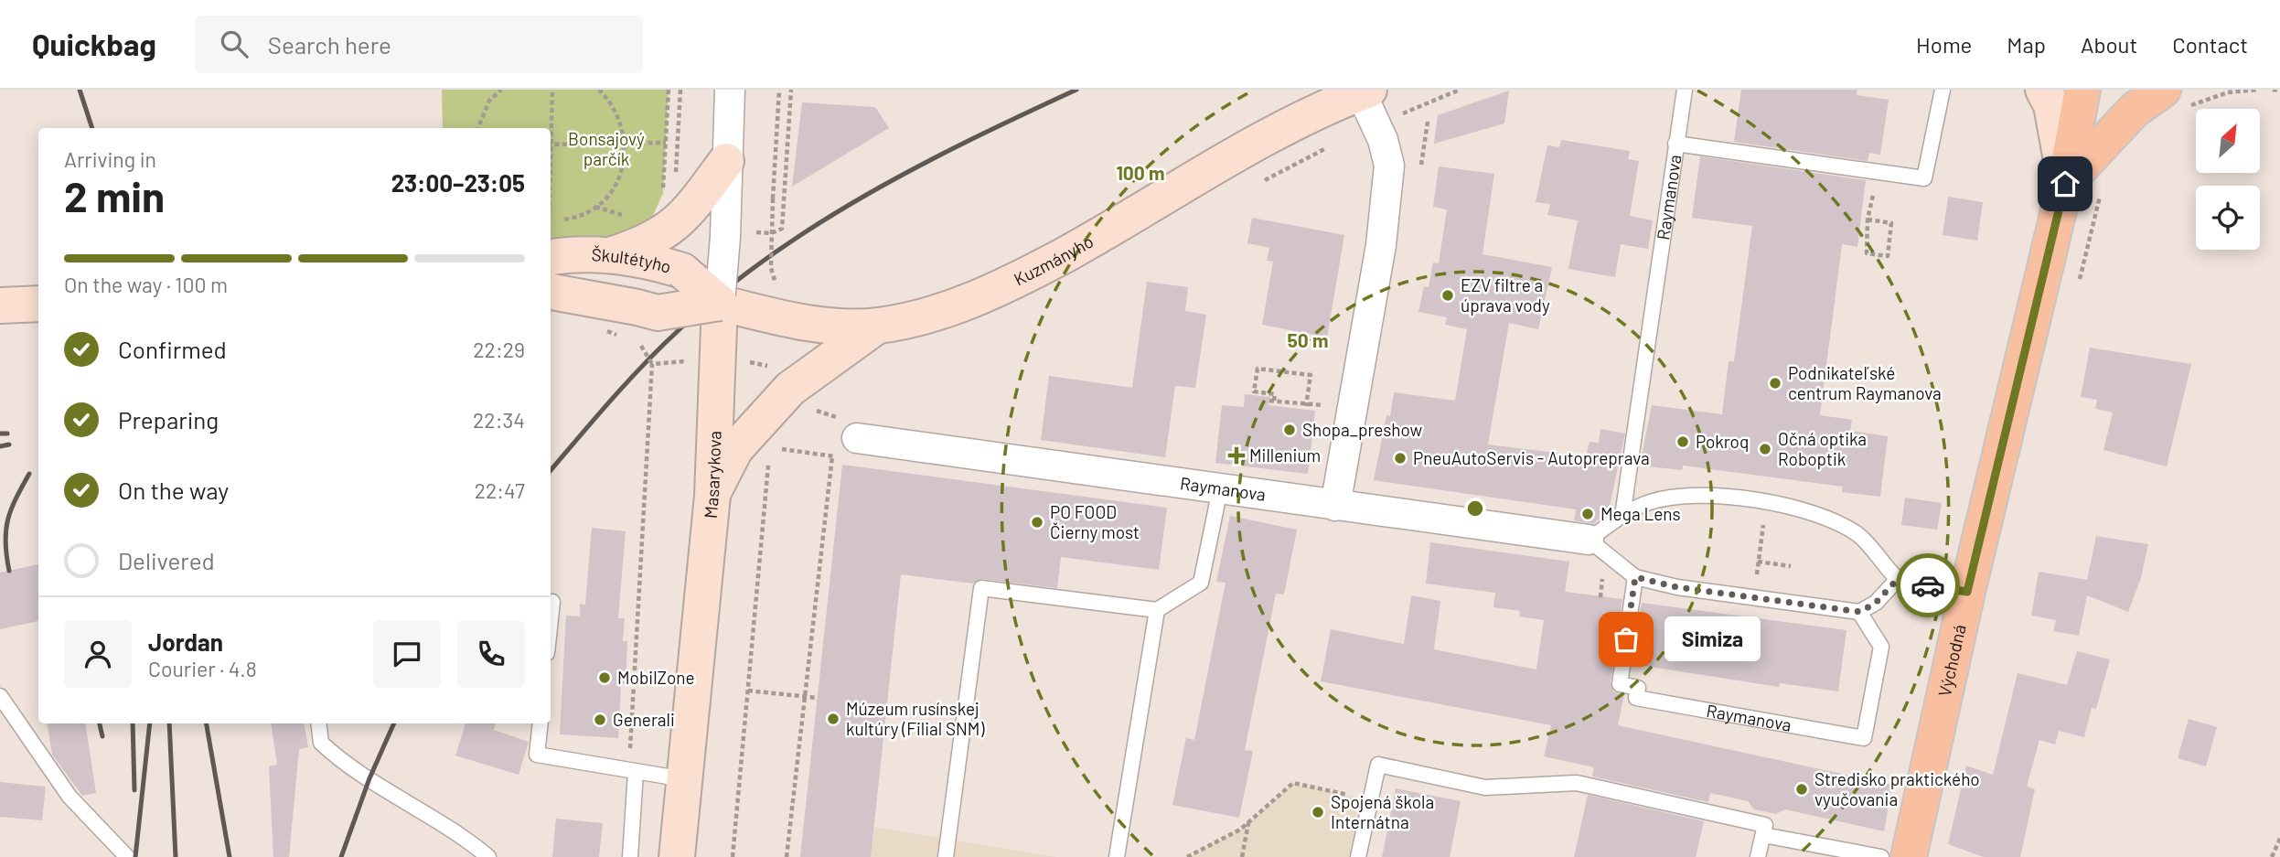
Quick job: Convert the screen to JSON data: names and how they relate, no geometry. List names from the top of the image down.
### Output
{
  "streets": {
    "main road": ["Východná"],
    "street": [
      "Raymanova",
      "Kuzmányho",
      "Škultétyho",
      "Masarykova"
    ]
  },
  "crossings": [
    ["Raymanova", "Kuzmányho"],
    ["Kuzmányho", "Škultétyho"],
    ["Kuzmányho", "Masarykova"],
    ["Škultétyho", "Masarykova"]
  ],
  "parks": ["Bonsajový parčík"],
  "places": {
    "other": [
      "EZV filtre a úprava vody",
      "Podnikateľské centrum Raymanova",
      "Shopa_preshow",
      "Pokroq",
      "Očná optika Roboptik",
      "PneuAutoServis - Autopreprava",
      "Mega Lens",
      "PO FOOD Čierny most",
      "Simiza",
      "MobilZone",
      "Múzeum rusínskej kultúry (Filial SNM)",
      "Generali",
      "Stredisko praktického vyučovania",
      "Spojená škola Internátna"
    ],
    "health": ["Millenium"]
  },
  "north": "top right",
  "page": {
    "header": "Quickbag",
    "search": "Search here",
    "nav": [
      "Home",
      "Map",
      "About",
      "Contact"
    ],
    "heading": ["2 min", "Arriving in", "23:00–23:05"],
    "panel": ["Jordan", "Courier · 4.8"],
    "bar": "On the way · 100 m",
    "list": [
      ["Confirmed", "22:29"],
      ["Preparing", "22:34"],
      ["On the way", "22:47"],
      "Delivered"
    ],
    "bubble": "Simiza"
  },
  "rings": ["100 m", "50 m"]
}
